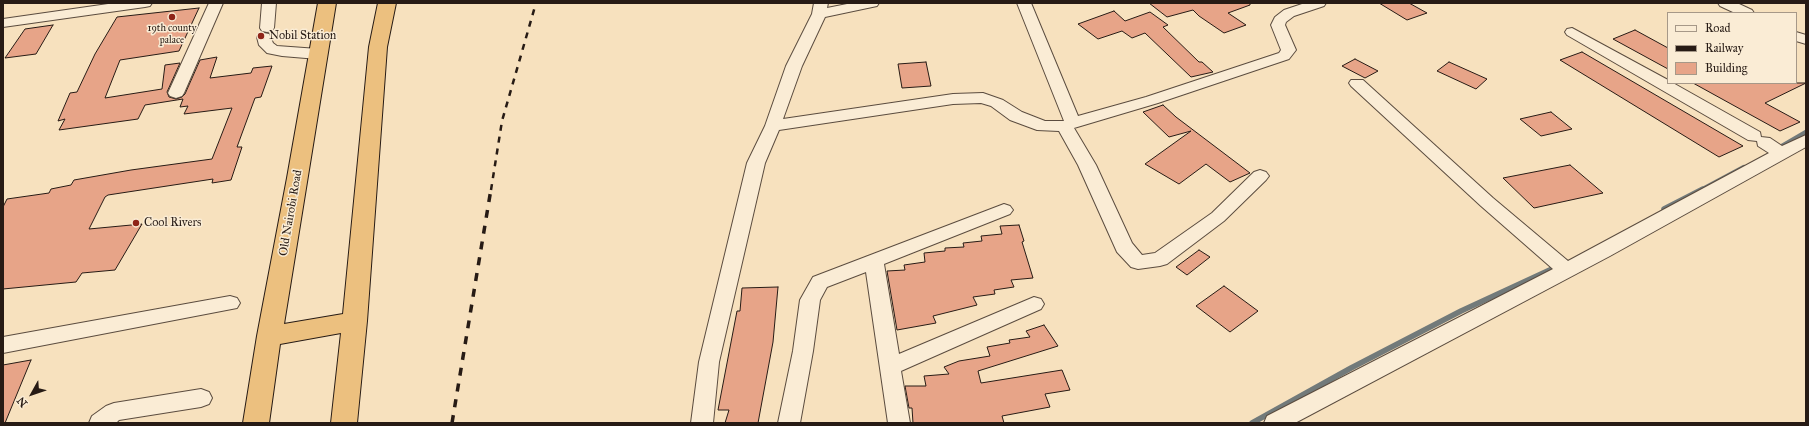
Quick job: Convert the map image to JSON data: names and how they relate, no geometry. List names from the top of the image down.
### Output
{
  "streets": {
    "highway": ["Old Nairobi Road"]
  },
  "places": ["19th county palace", "Nobil Station", "Cool Rivers"],
  "legend": ["Road", "Railway", "Building"],
  "north": "bottom left"
}
